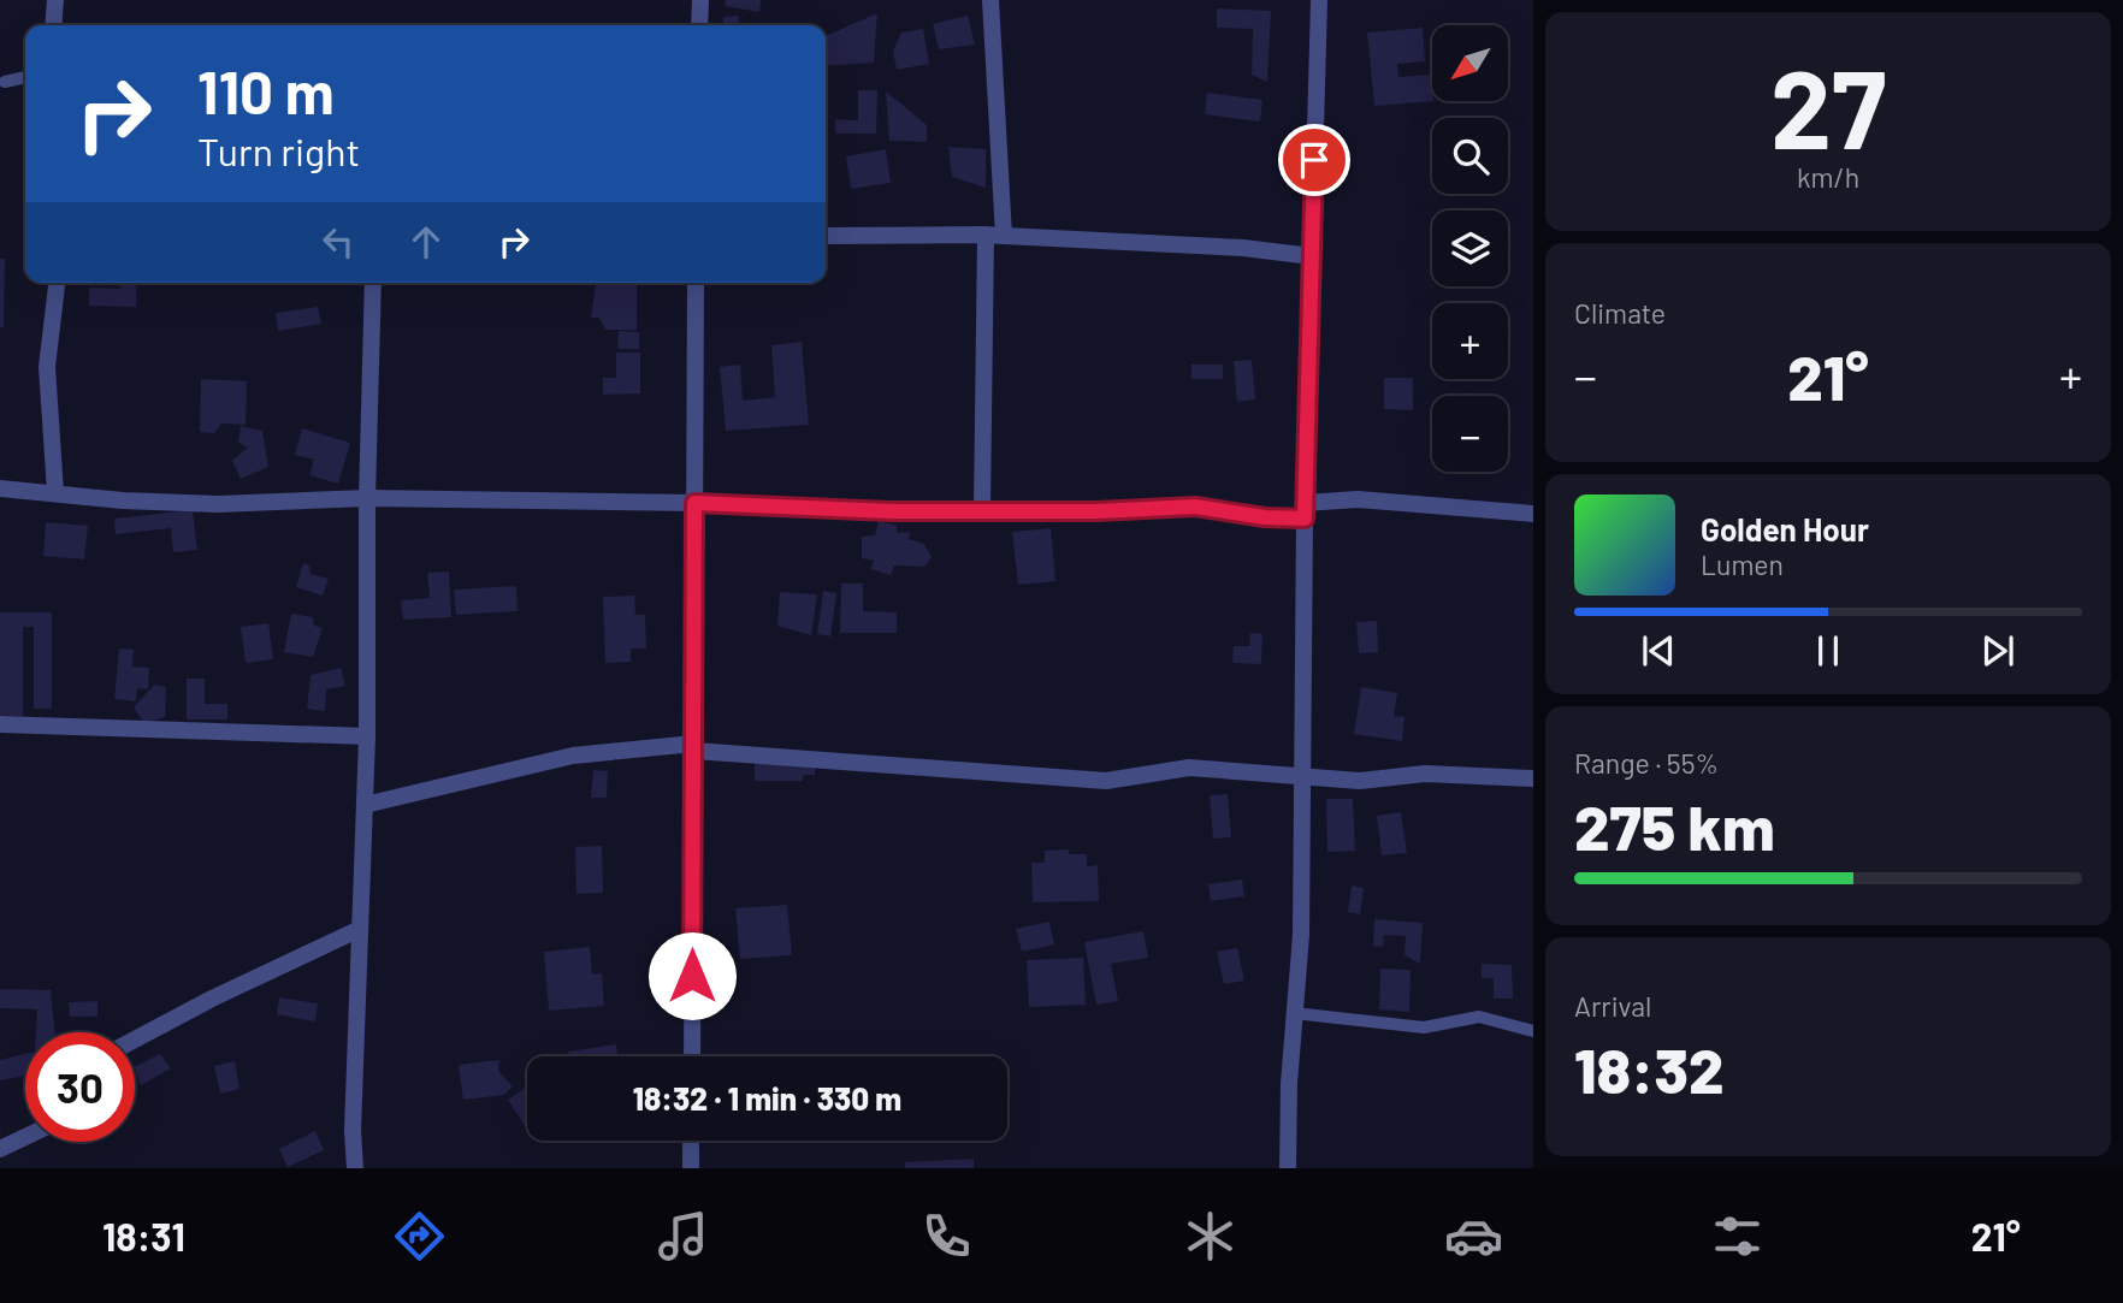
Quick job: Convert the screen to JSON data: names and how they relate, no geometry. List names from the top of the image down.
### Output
{
  "north": "bottom left",
  "page": {
    "tile": [
      ["27", "km/h"],
      "Climate",
      ["Range · 55%", "275 km"],
      ["Arrival", "18:32"]
    ],
    "map_buttons": ["+", "−"],
    "turn": ["110 m", "Turn right"],
    "heat": ["−", "21°", "+"],
    "song": ["Golden Hour", "Lumen"],
    "limit": "30",
    "trip": "18:32 · 1 min · 330 m",
    "tabs": ["18:31", "21°"]
  }
}
